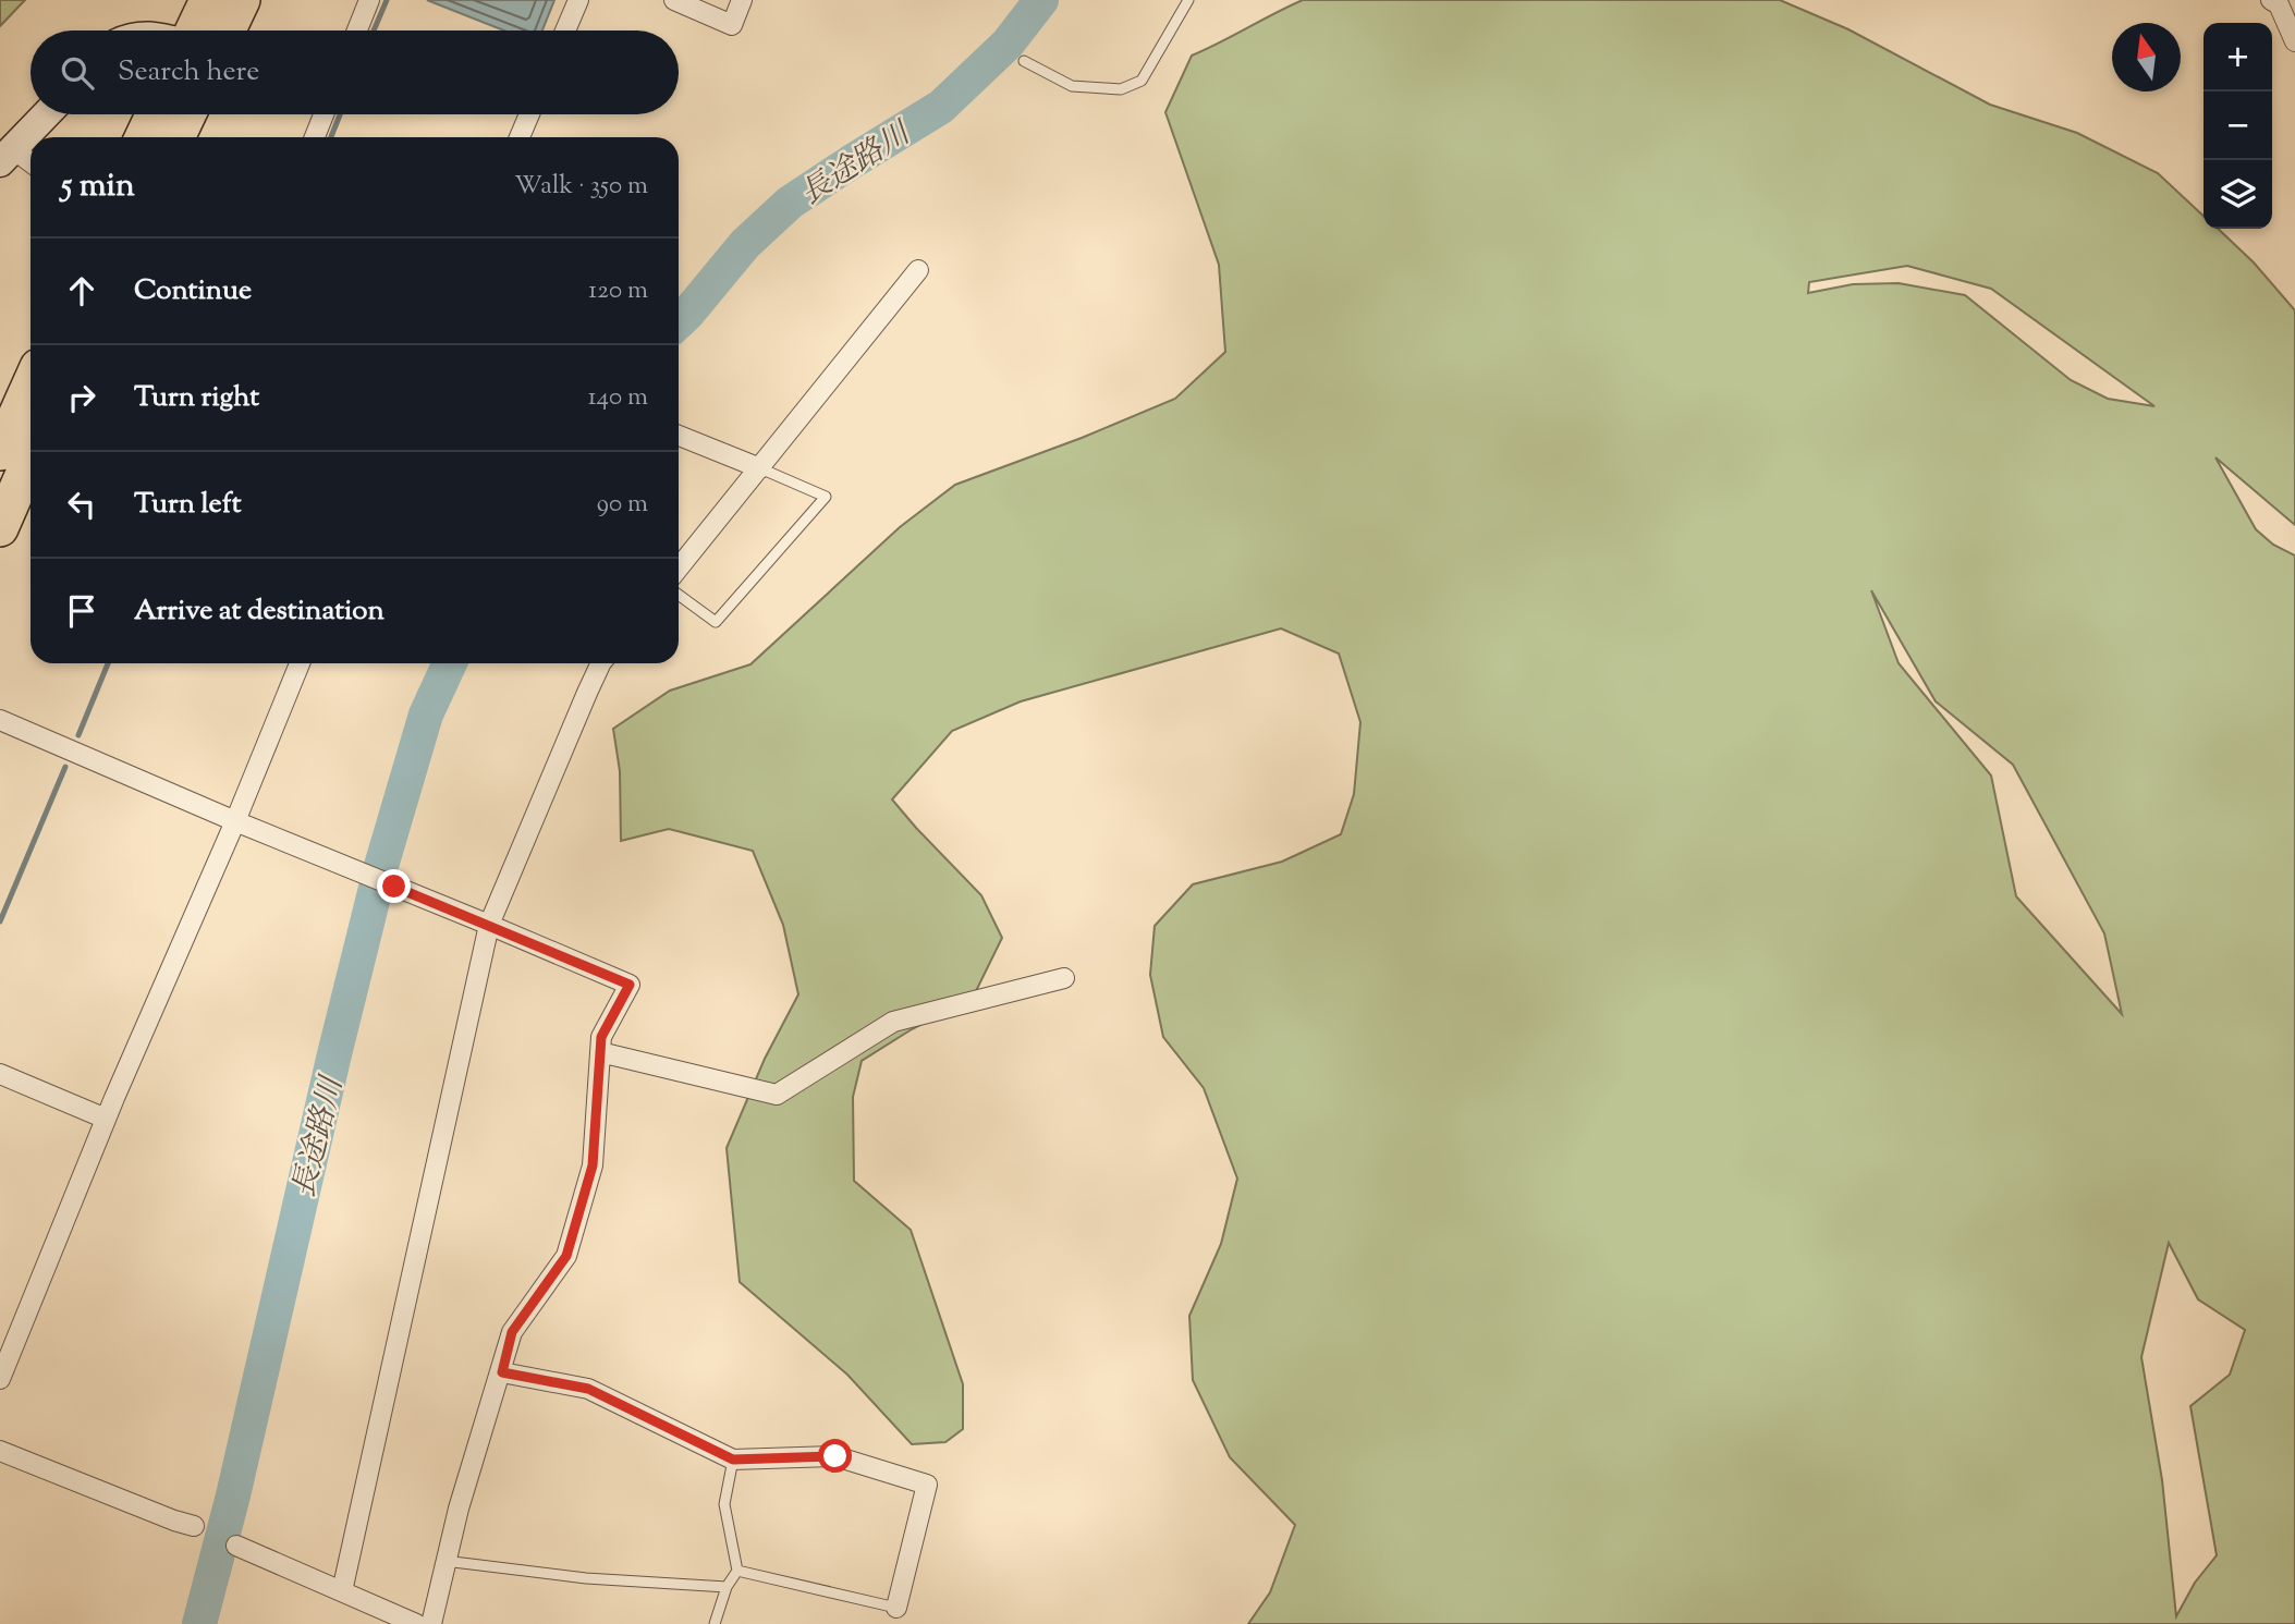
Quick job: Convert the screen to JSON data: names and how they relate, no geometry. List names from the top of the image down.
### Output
{
  "water": ["長途路川"],
  "north": "top",
  "page": {
    "map_buttons": ["+", "−"],
    "search": "Search here",
    "heading": ["5 min", "Walk · 350 m"],
    "list": [
      ["Continue", "120 m"],
      ["Turn right", "140 m"],
      ["Turn left", "90 m"],
      "Arrive at destination"
    ]
  }
}
